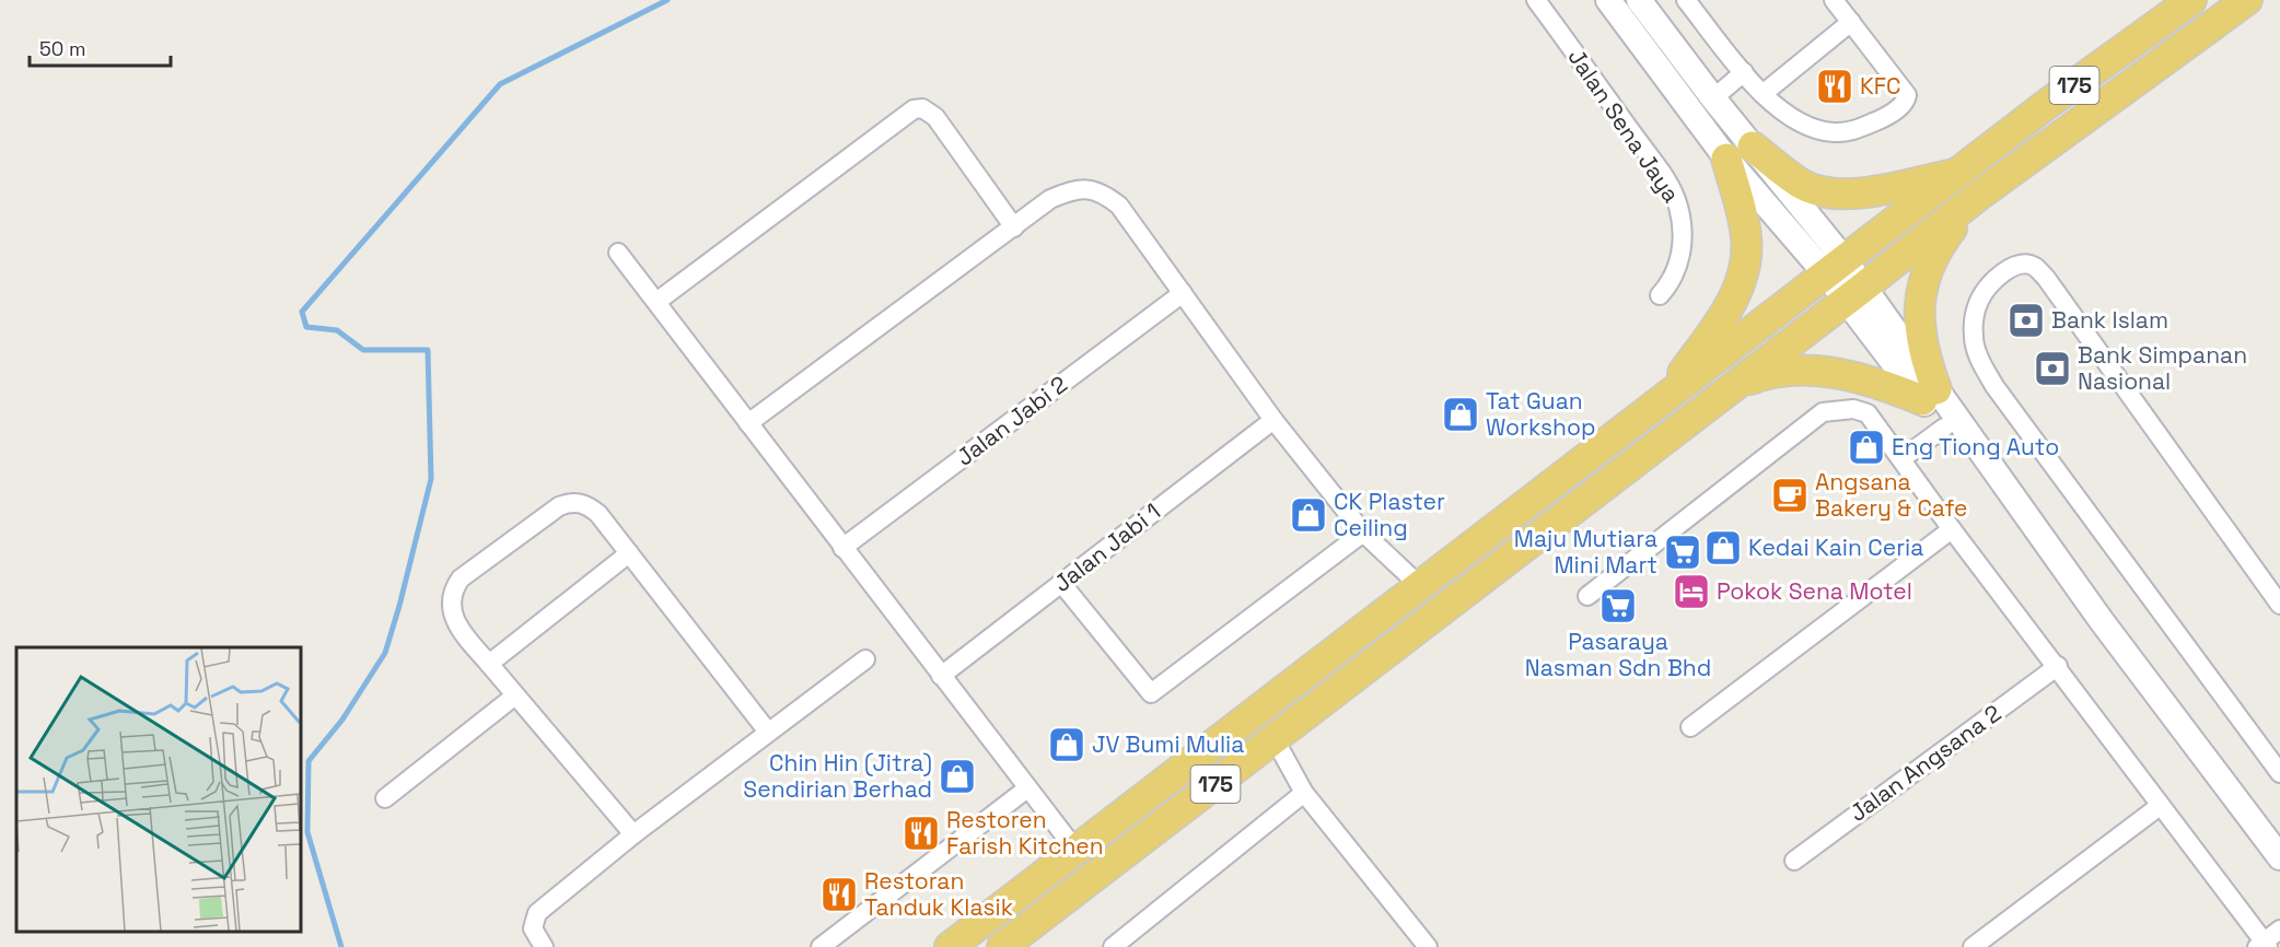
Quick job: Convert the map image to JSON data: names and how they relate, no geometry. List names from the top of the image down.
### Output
{
  "streets": {
    "highway": ["175"],
    "street": [
      "Jalan Sena Jaya",
      "Jalan Jabi 2",
      "Jalan Jabi 1",
      "Jalan Angsana 2"
    ]
  },
  "places": {
    "restaurant": ["KFC", "Restoren Farish Kitchen", "Restoran Tanduk Klasik"],
    "bank": ["Bank Islam", "Bank Simpanan Nasional"],
    "shop": [
      "Tat Guan Workshop",
      "Eng Tiong Auto",
      "CK Plaster Ceiling",
      "Kedai Kain Ceria",
      "JV Bumi Mulia",
      "Chin Hin (Jitra) Sendirian Berhad"
    ],
    "cafe": ["Angsana Bakery & Cafe"],
    "supermarket": ["Maju Mutiara Mini Mart", "Pasaraya Nasman Sdn Bhd"],
    "hotel": ["Pokok Sena Motel"]
  },
  "scale_bar": "50 m"
}
